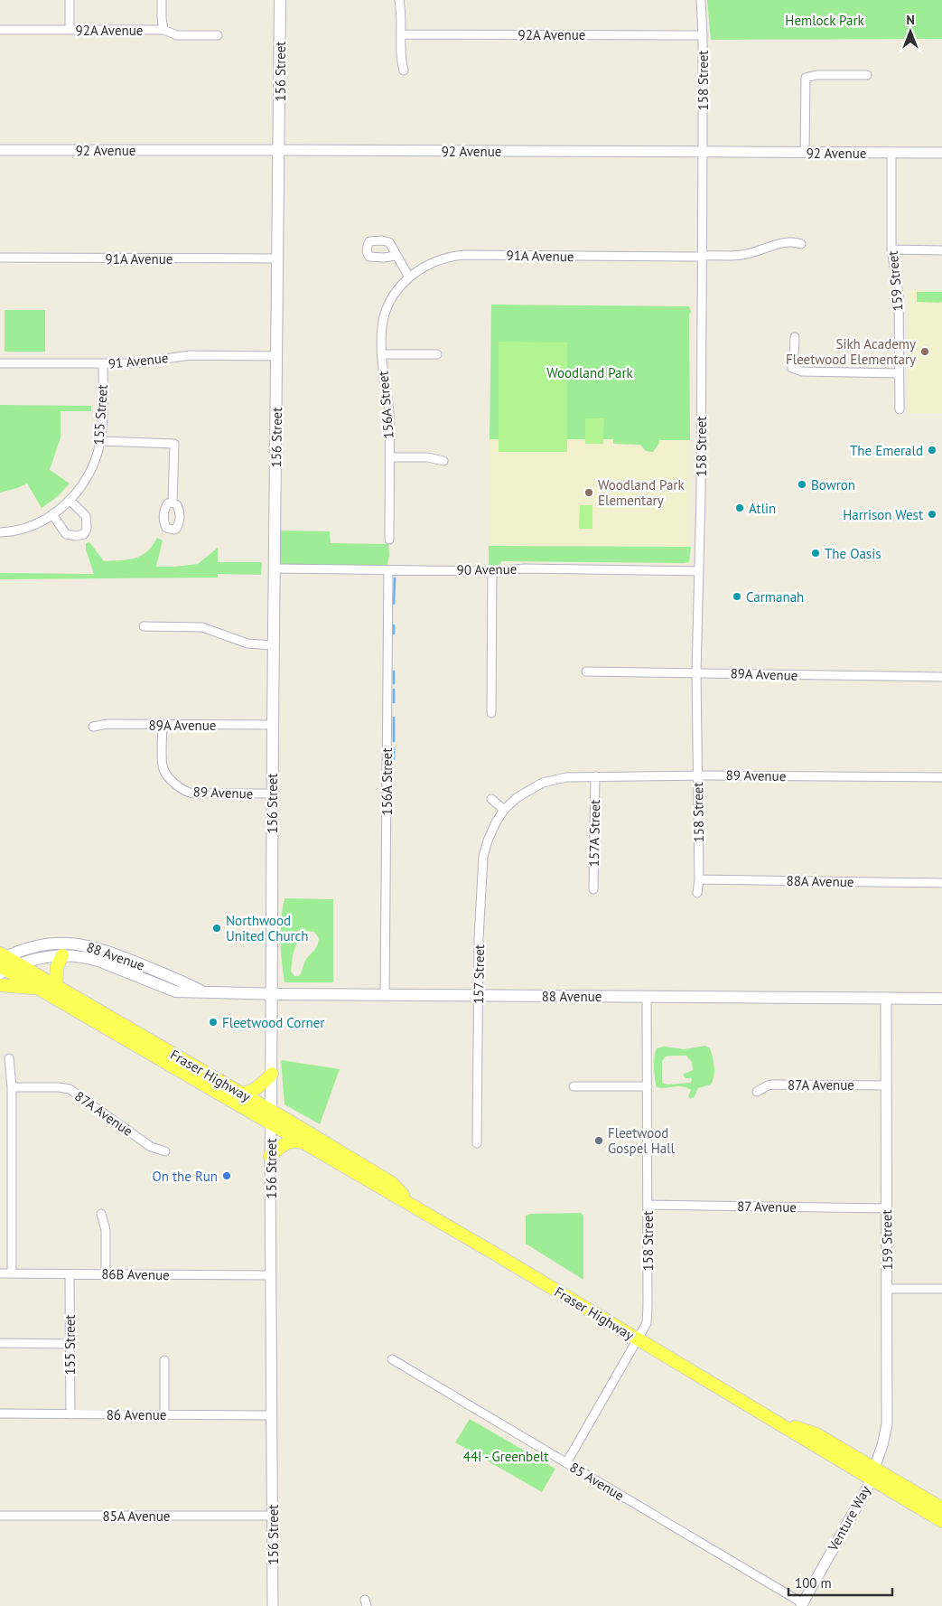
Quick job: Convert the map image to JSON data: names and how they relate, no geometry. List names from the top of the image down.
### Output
{
  "streets": {
    "main road": ["156 Street", "88 Avenue", "Fraser Highway"],
    "street": [
      "92A Avenue",
      "158 Street",
      "92 Avenue",
      "91A Avenue",
      "159 Street",
      "91 Avenue",
      "156A Street",
      "155 Street",
      "90 Avenue",
      "89A Avenue",
      "89 Avenue",
      "157A Street",
      "88A Avenue",
      "157 Street",
      "87A Avenue",
      "87 Avenue",
      "86B Avenue",
      "86 Avenue",
      "85 Avenue",
      "85A Avenue",
      "Venture Way"
    ]
  },
  "crossings": [
    ["92A Avenue", "158 Street"],
    ["156 Street", "92 Avenue"],
    ["156 Street", "91A Avenue"],
    ["156 Street", "91 Avenue"],
    ["156 Street", "90 Avenue"],
    ["156 Street", "89A Avenue"],
    ["156 Street", "89 Avenue"],
    ["156 Street", "88 Avenue"],
    ["156 Street", "Fraser Highway"],
    ["156 Street", "86B Avenue"],
    ["156 Street", "86 Avenue"],
    ["156 Street", "85A Avenue"],
    ["158 Street", "92 Avenue"],
    ["158 Street", "91A Avenue"],
    ["158 Street", "90 Avenue"],
    ["158 Street", "89A Avenue"],
    ["158 Street", "89 Avenue"],
    ["158 Street", "88A Avenue"],
    ["158 Street", "88 Avenue"],
    ["158 Street", "Fraser Highway"],
    ["158 Street", "87 Avenue"],
    ["158 Street", "85 Avenue"],
    ["92 Avenue", "159 Street"],
    ["91A Avenue", "156A Street"],
    ["159 Street", "88 Avenue"],
    ["159 Street", "Fraser Highway"],
    ["159 Street", "87A Avenue"],
    ["159 Street", "87 Avenue"],
    ["159 Street", "Venture Way"],
    ["91 Avenue", "155 Street"],
    ["156A Street", "90 Avenue"],
    ["156A Street", "88 Avenue"],
    ["155 Street", "86B Avenue"],
    ["155 Street", "86 Avenue"],
    ["89A Avenue", "89 Avenue"],
    ["89 Avenue", "157A Street"],
    ["89 Avenue", "157 Street"],
    ["88 Avenue", "157 Street"],
    ["88 Avenue", "Fraser Highway"],
    ["Fraser Highway", "Venture Way"],
    ["85 Avenue", "Venture Way"]
  ],
  "parks": ["Hemlock Park", "Woodland Park", "44I - Greenbelt"],
  "places": [
    "Sikh Academy Fleetwood Elementary",
    "The Emerald",
    "Bowron",
    "Woodland Park Elementary",
    "Atlin",
    "Harrison West",
    "The Oasis",
    "Carmanah",
    "Northwood United Church",
    "Fleetwood Corner",
    "Fleetwood Gospel Hall",
    "On the Run"
  ],
  "scale_bar": "100 m",
  "north": "top"
}
